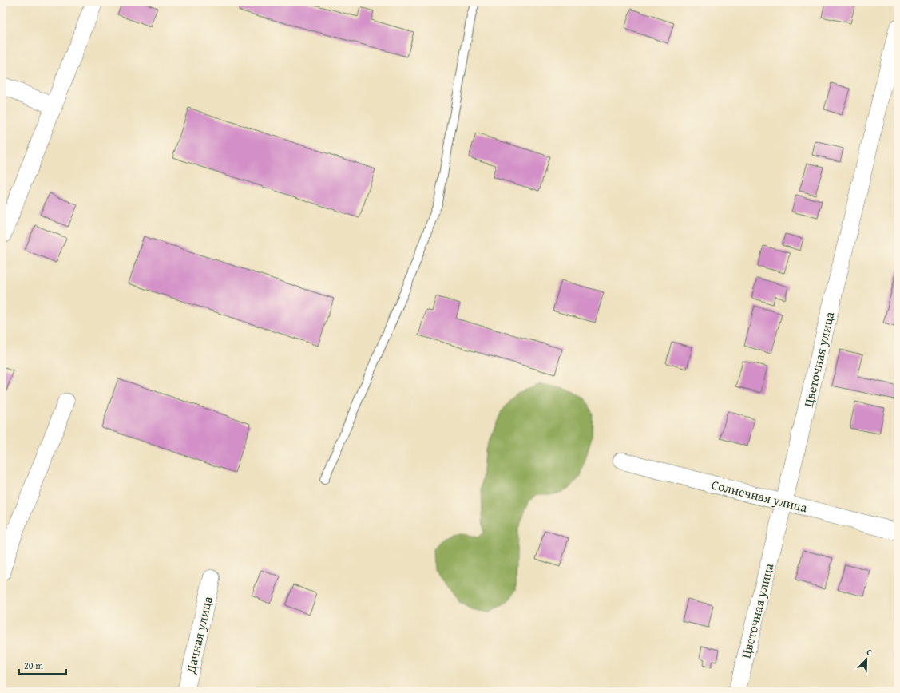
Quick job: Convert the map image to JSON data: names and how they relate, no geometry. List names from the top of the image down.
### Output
{
  "streets": {
    "street": ["Цветочная улица", "Солнечная улица", "Дачная улица"]
  },
  "crossings": [
    ["Цветочная улица", "Солнечная улица"]
  ],
  "scale_bar": "20 m",
  "north": "top right"
}
